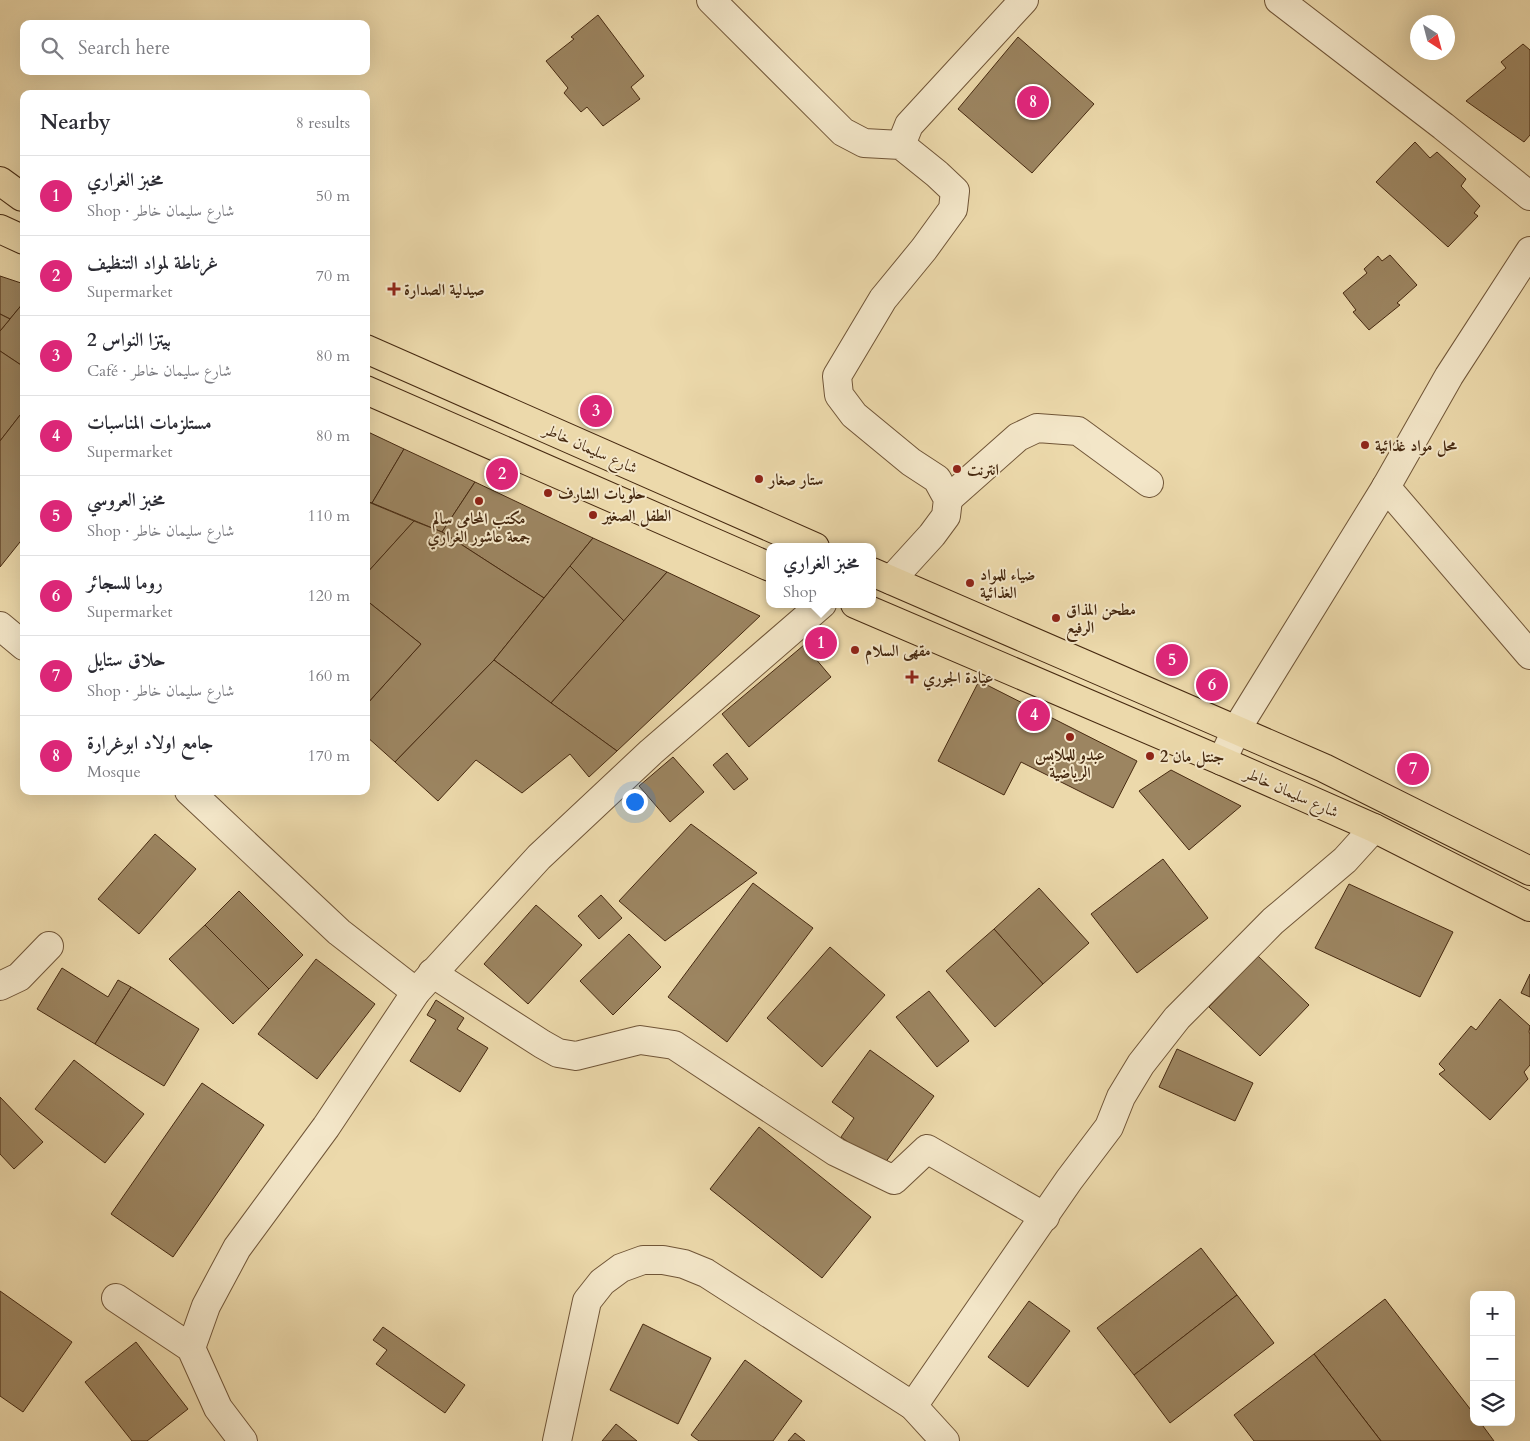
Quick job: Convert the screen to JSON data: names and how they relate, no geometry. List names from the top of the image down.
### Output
{
  "streets": {
    "main road": ["شارع سليمان خاطر"]
  },
  "places": {
    "health": ["صيدلية الصدارة", "عيادة الجوري"],
    "other": [
      "محل مواد غذائية",
      "انترنت",
      "ستار صغار",
      "حلويات الشارف",
      "مكتب المحامي سالم جمعة عاشور الغراري",
      "الطفل الصغير",
      "ضياء للمواد الغذائية",
      "مطحن المذاق الرفيع",
      "مقهى السلام",
      "عبدو للملابس الرياضية",
      "جنتل مان 2"
    ]
  },
  "north": "bottom right",
  "page": {
    "search": "Search here",
    "pins": [
      "8",
      "3",
      "2",
      "1",
      "5",
      "6",
      "4",
      "7"
    ],
    "heading": ["Nearby", "8 results"],
    "list": [
      {
        "mark": "1",
        "name": "مخبز الغراري",
        "note": "Shop · شارع سليمان خاطر",
        "value": "50 m"
      },
      {
        "mark": "2",
        "name": "غرناطة لمواد التنظيف",
        "note": "Supermarket",
        "value": "70 m"
      },
      {
        "mark": "3",
        "name": "بيتزا النواس 2",
        "note": "Café · شارع سليمان خاطر",
        "value": "80 m"
      },
      {
        "mark": "4",
        "name": "مستلزمات المناسبات",
        "note": "Supermarket",
        "value": "80 m"
      },
      {
        "mark": "5",
        "name": "مخبز العروسي",
        "note": "Shop · شارع سليمان خاطر",
        "value": "110 m"
      },
      {
        "mark": "6",
        "name": "روما للسجائر",
        "note": "Supermarket",
        "value": "120 m"
      },
      {
        "mark": "7",
        "name": "حلاق ستايل",
        "note": "Shop · شارع سليمان خاطر",
        "value": "160 m"
      },
      {
        "mark": "8",
        "name": "جامع اولاد ابوغرارة",
        "note": "Mosque",
        "value": "170 m"
      }
    ],
    "popup": ["مخبز الغراري", "Shop"],
    "map_buttons": ["+", "−"]
  }
}
